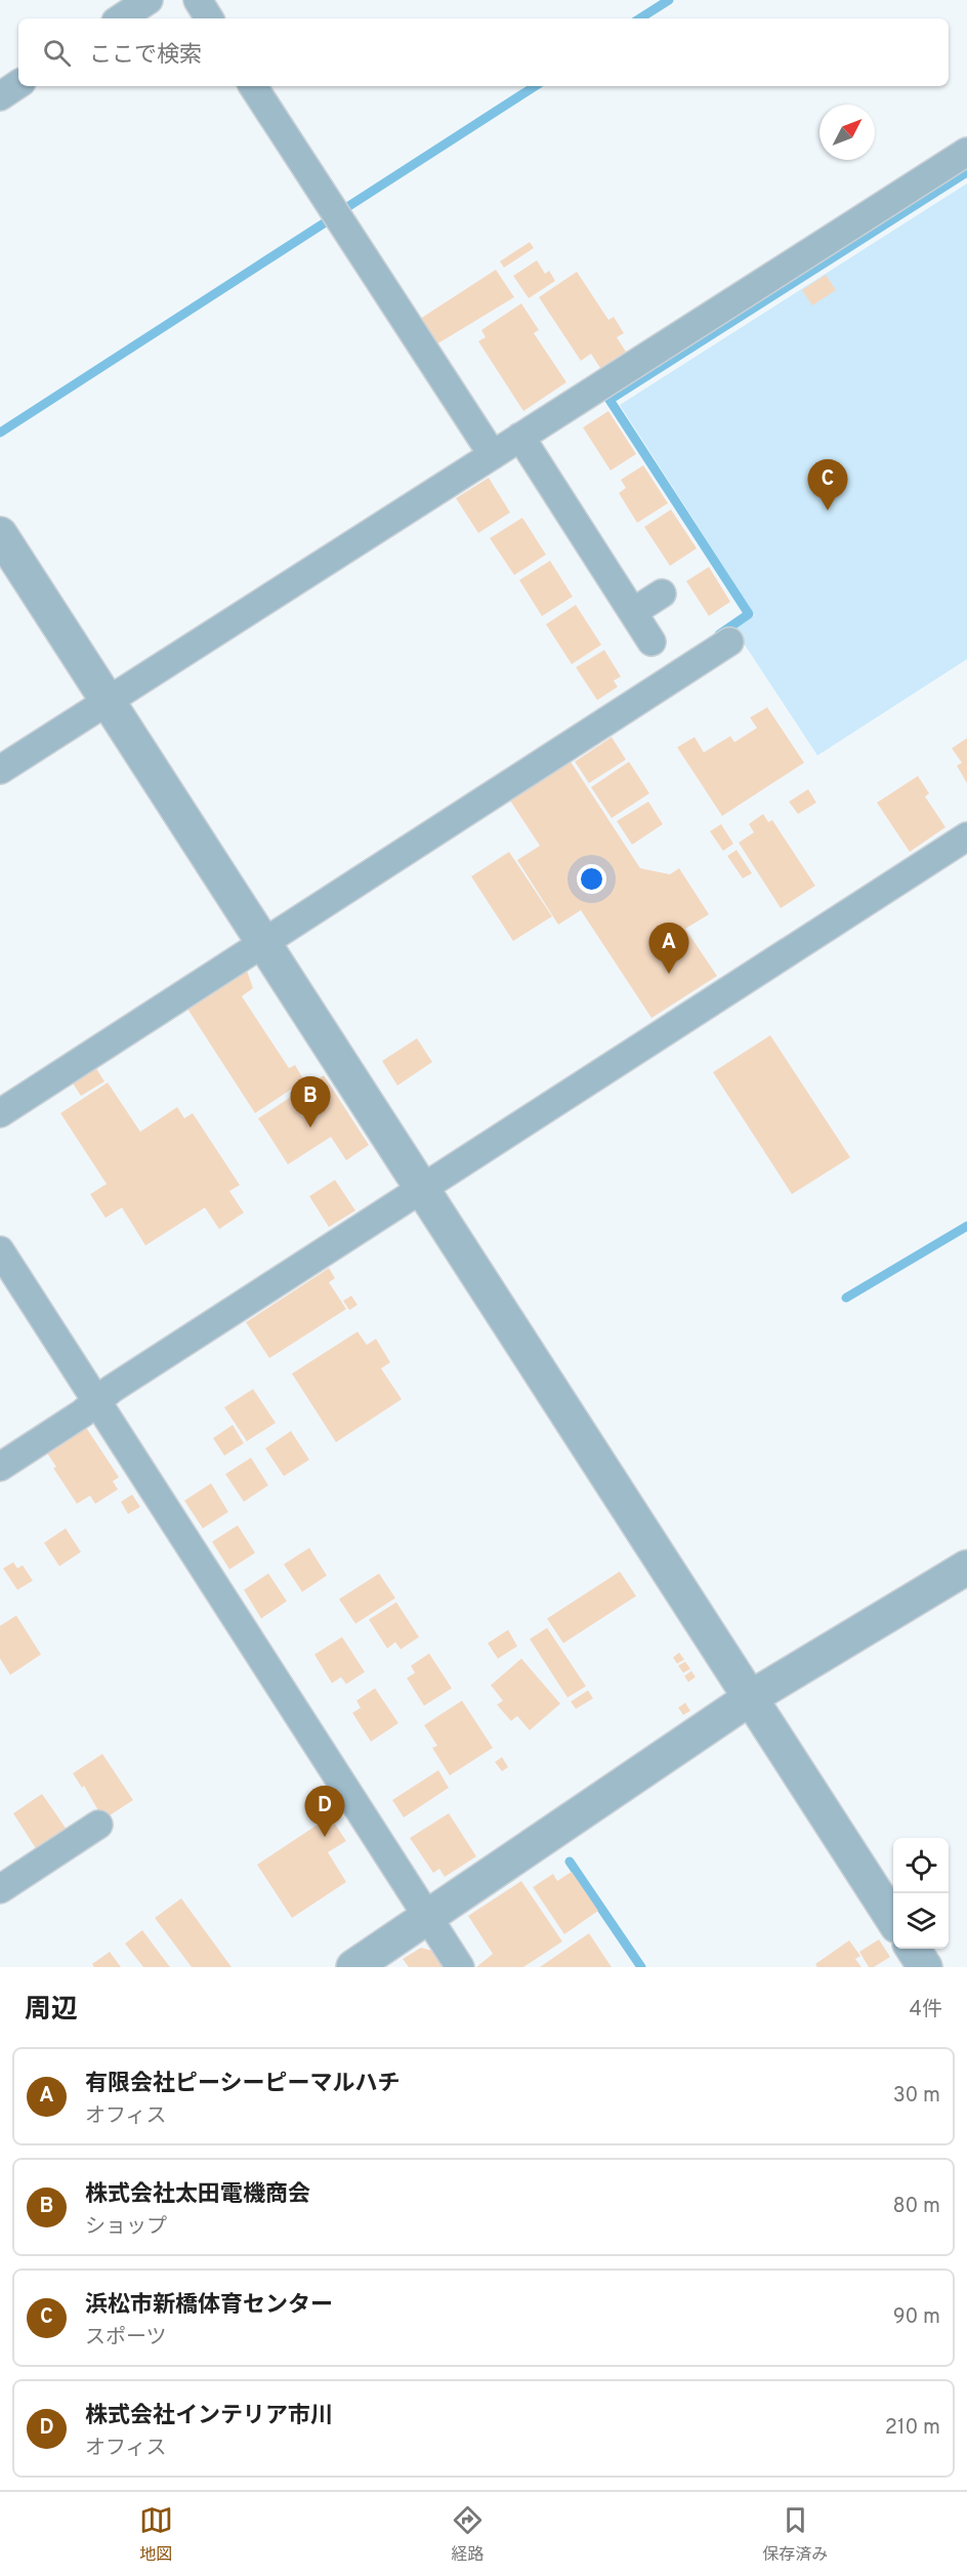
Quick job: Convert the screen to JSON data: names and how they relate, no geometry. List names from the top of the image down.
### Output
{
  "north": "top right",
  "page": {
    "search": "ここで検索",
    "pins": [
      "C",
      "A",
      "B",
      "D"
    ],
    "heading": ["周辺", "4件"],
    "list": [
      {
        "mark": "A",
        "name": "有限会社ピーシーピーマルハチ",
        "note": "オフィス",
        "value": "30 m"
      },
      {
        "mark": "B",
        "name": "株式会社太田電機商会",
        "note": "ショップ",
        "value": "80 m"
      },
      {
        "mark": "C",
        "name": "浜松市新橋体育センター",
        "note": "スポーツ",
        "value": "90 m"
      },
      {
        "mark": "D",
        "name": "株式会社インテリア市川",
        "note": "オフィス",
        "value": "210 m"
      }
    ],
    "nav": ["地図", "経路", "保存済み"]
  }
}
